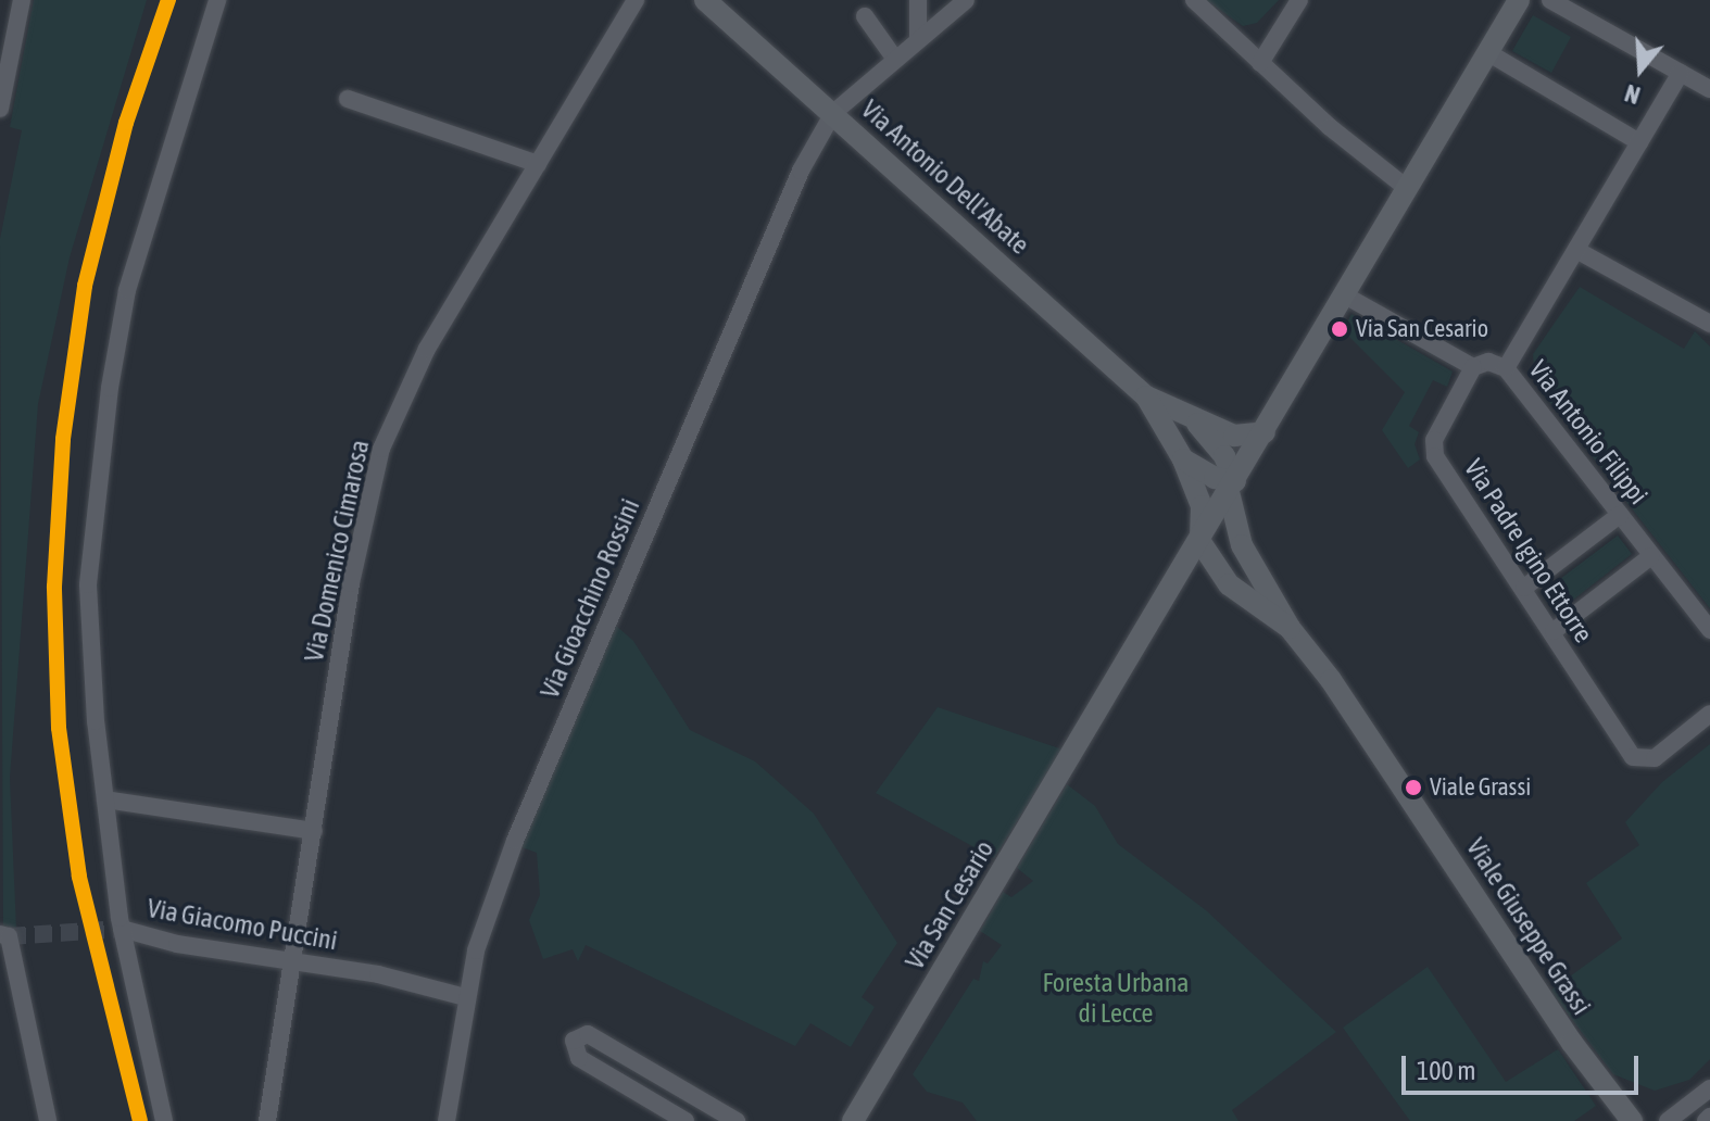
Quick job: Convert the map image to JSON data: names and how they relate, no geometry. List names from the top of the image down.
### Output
{
  "streets": {
    "main road": ["Via Antonio Dell'Abate", "Via San Cesario", "Viale Giuseppe Grassi"],
    "street": [
      "Via Antonio Filippi",
      "Via Domenico Cimarosa",
      "Via Padre Igino Ettorre",
      "Via Gioacchino Rossini",
      "Via Giacomo Puccini"
    ]
  },
  "crossings": [
    ["Via Antonio Dell'Abate", "Via Gioacchino Rossini"],
    ["Via Antonio Dell'Abate", "Via San Cesario"],
    ["Via Antonio Dell'Abate", "Viale Giuseppe Grassi"],
    ["Via Antonio Filippi", "Via Padre Igino Ettorre"],
    ["Via Antonio Filippi", "Via San Cesario"],
    ["Via Domenico Cimarosa", "Via Giacomo Puccini"],
    ["Via Gioacchino Rossini", "Via Giacomo Puccini"],
    ["Via San Cesario", "Viale Giuseppe Grassi"]
  ],
  "parks": ["Foresta Urbana di Lecce"],
  "places": ["Via San Cesario", "Viale Grassi"],
  "scale_bar": "100 m",
  "north": "bottom"
}
